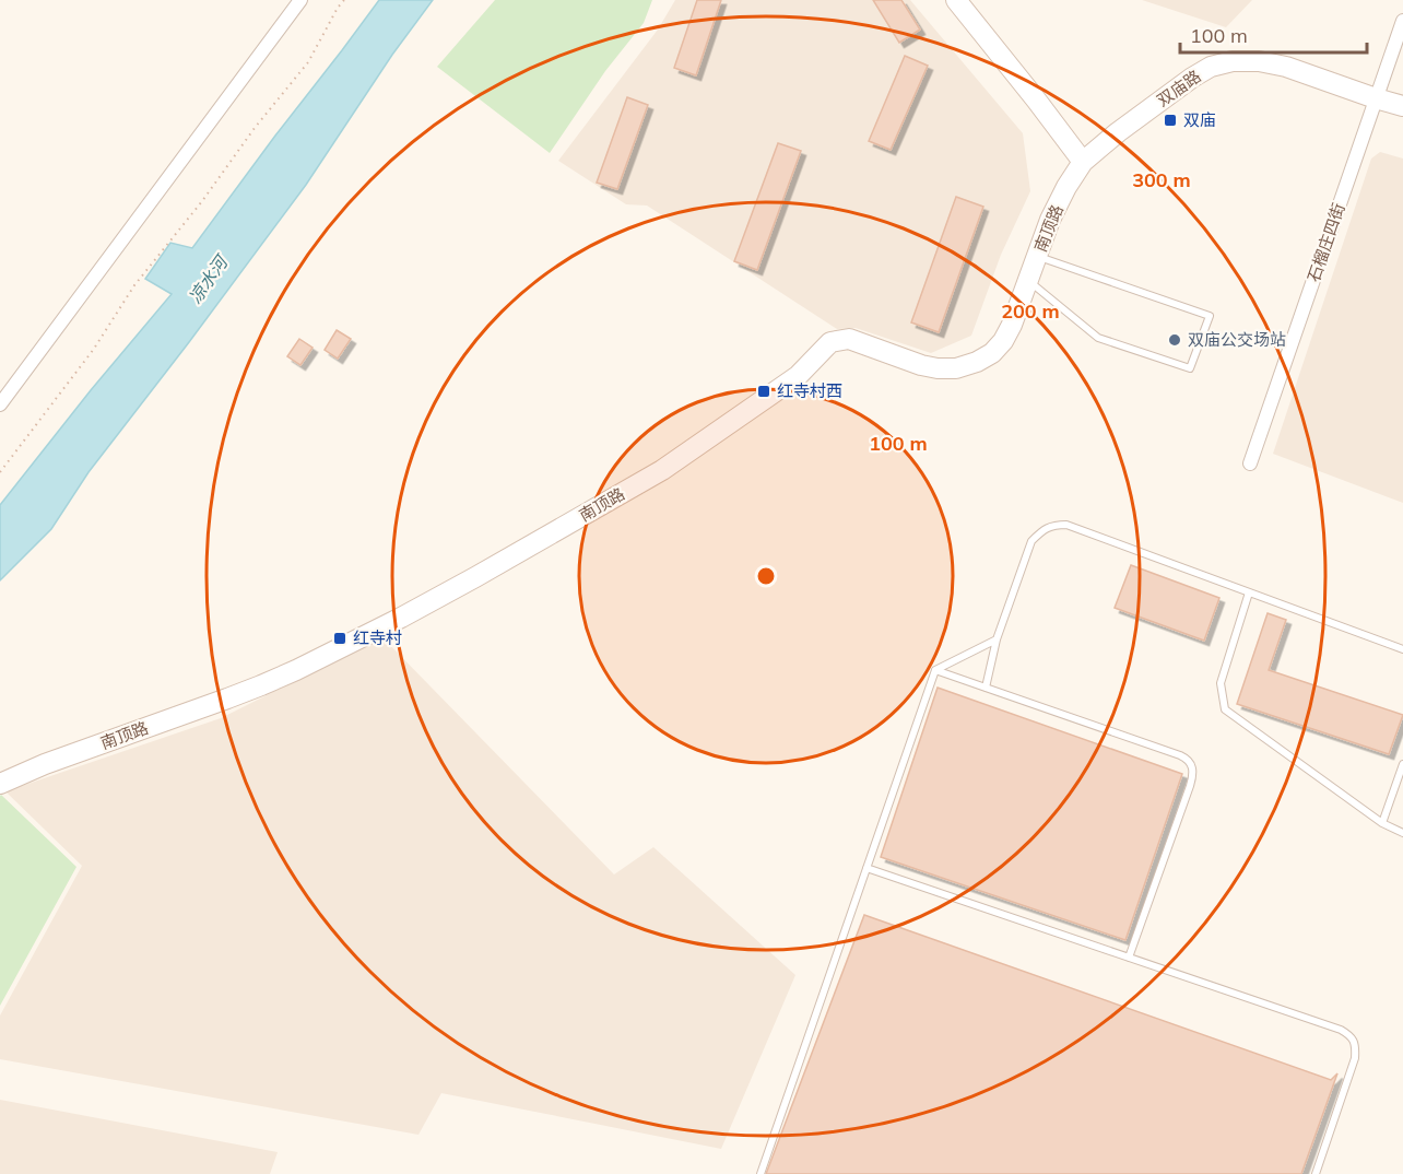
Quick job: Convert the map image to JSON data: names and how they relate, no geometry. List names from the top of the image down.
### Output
{
  "streets": {
    "street": ["双庙路", "南顶路", "石榴庄四街"]
  },
  "crossings": [
    ["双庙路", "南顶路"],
    ["双庙路", "石榴庄四街"]
  ],
  "water": ["凉水河"],
  "places": {
    "transit": ["双庙", "红寺村西", "红寺村"],
    "other": ["双庙公交场站"]
  },
  "scale_bar": "100 m",
  "rings": ["300 m", "200 m", "100 m"]
}
